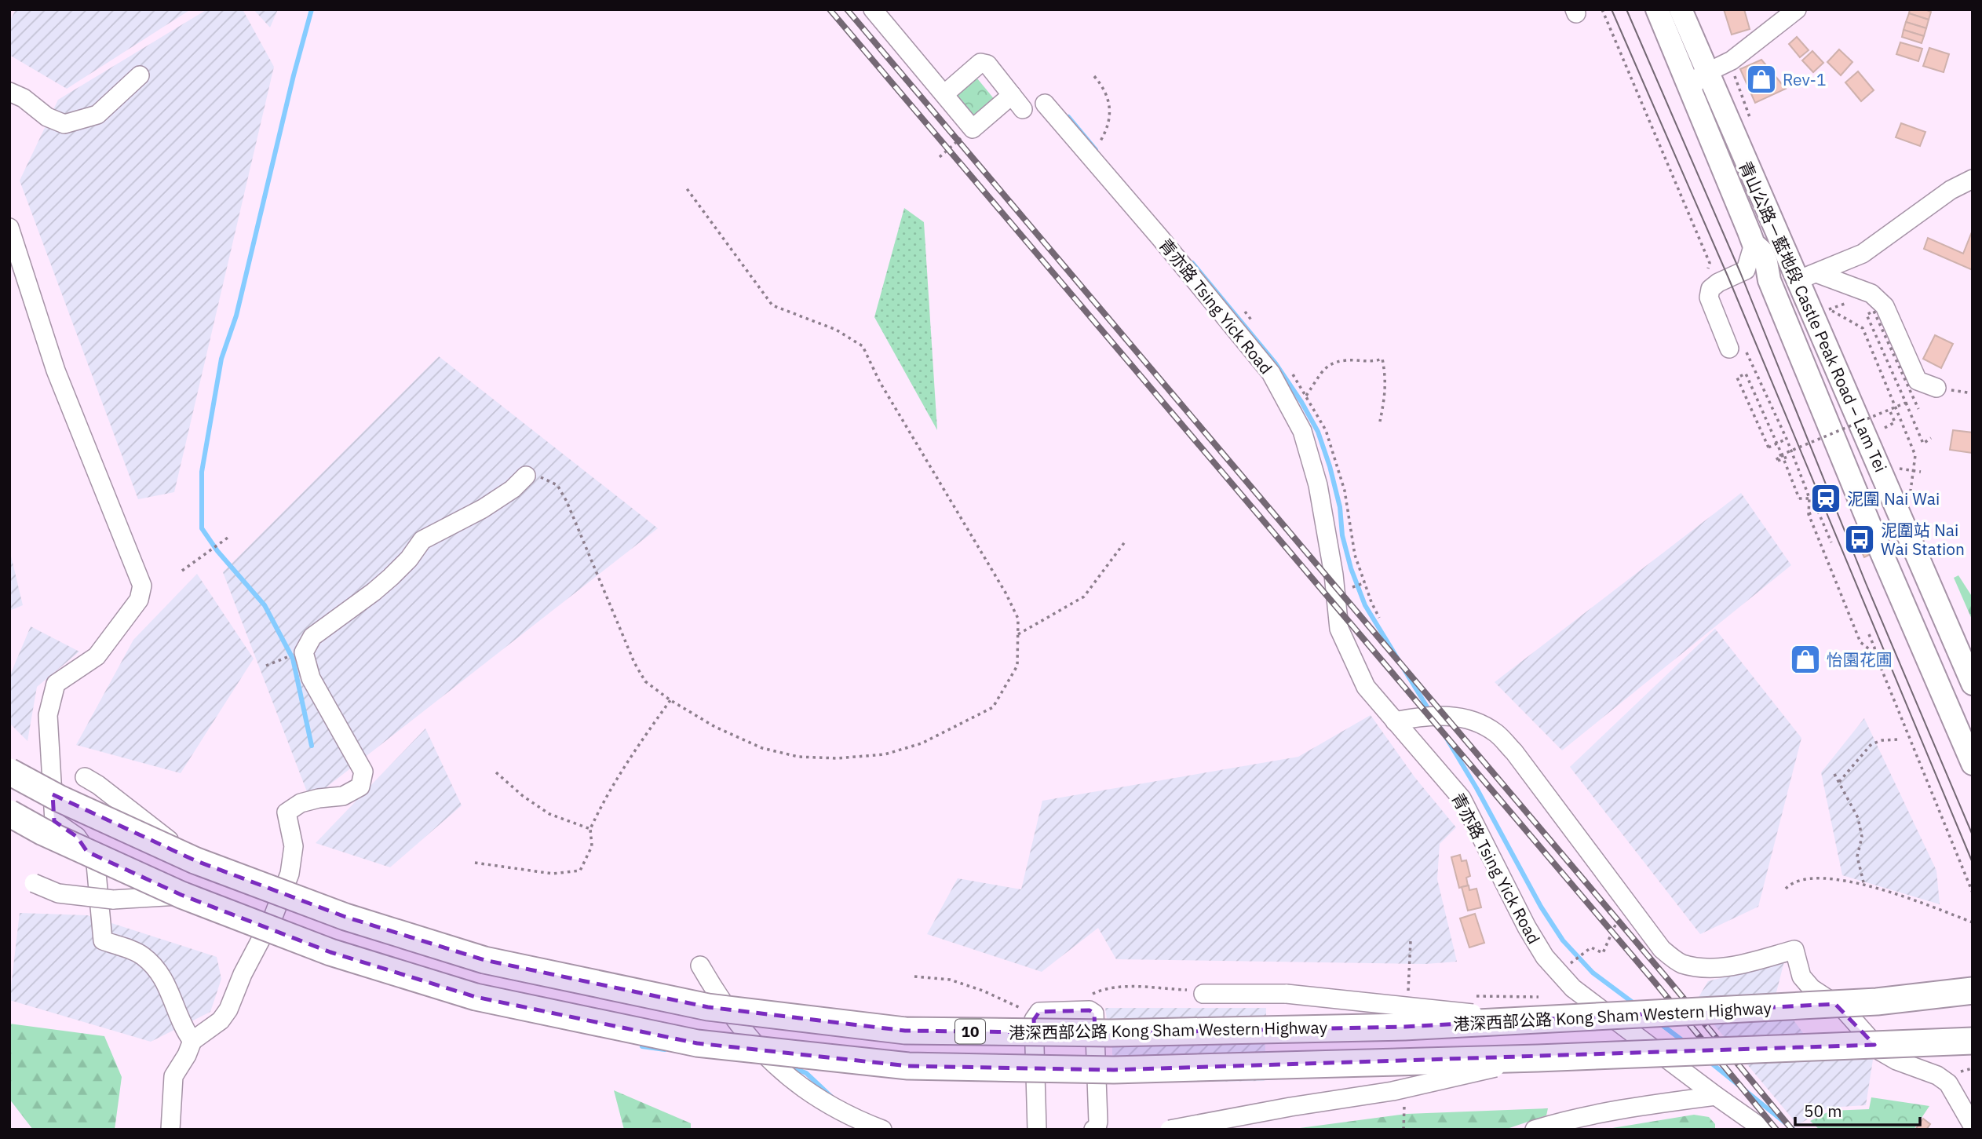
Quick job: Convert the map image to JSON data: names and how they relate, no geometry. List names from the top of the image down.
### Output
{
  "streets": {
    "highway": ["港深西部公路 Kong Sham Western Highway", "10"],
    "main road": ["青山公路－藍地段 Castle Peak Road – Lam Tei"],
    "street": ["青亦路 Tsing Yick Road"]
  },
  "places": {
    "shop": ["Rev-1", "怡園花圃"],
    "station": ["泥圍 Nai Wai"],
    "bus stop": ["泥圍站 Nai Wai Station"]
  },
  "scale_bar": "50 m"
}
